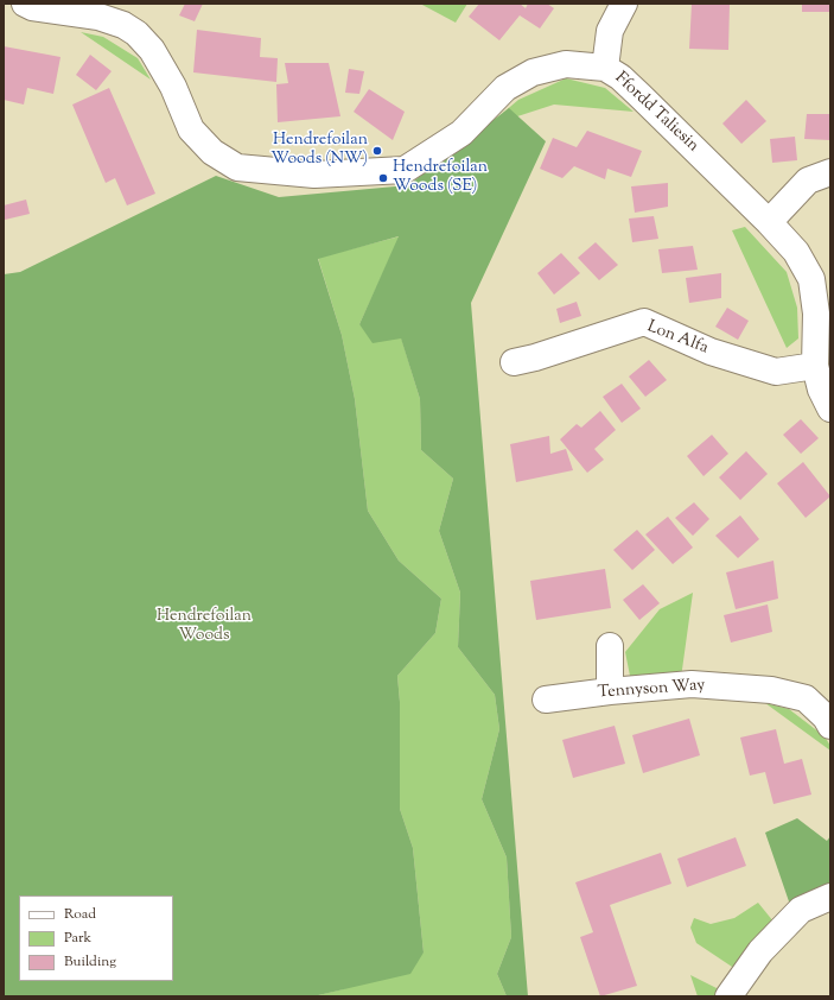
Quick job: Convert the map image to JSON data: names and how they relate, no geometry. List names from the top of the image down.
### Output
{
  "streets": {
    "street": ["Ffordd Taliesin", "Lon Alfa", "Tennyson Way"]
  },
  "crossings": [
    ["Ffordd Taliesin", "Lon Alfa"]
  ],
  "parks": ["Hendrefoilan Woods"],
  "places": ["Hendrefoilan Woods (NW)", "Hendrefoilan Woods (SE)"],
  "legend": ["Road", "Park", "Building"]
}
